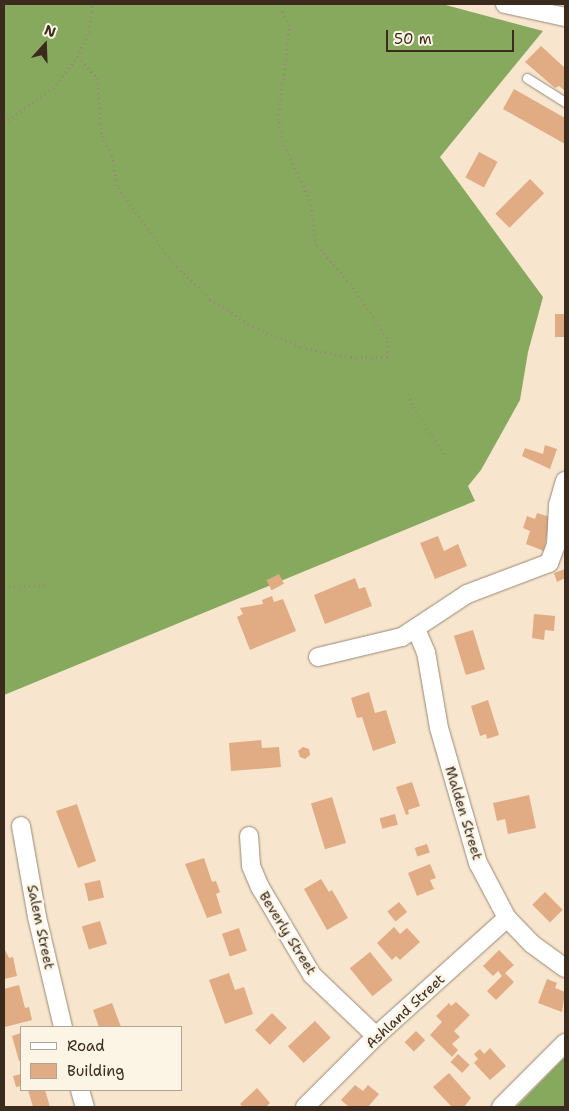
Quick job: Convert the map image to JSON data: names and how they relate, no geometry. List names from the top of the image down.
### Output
{
  "streets": {
    "street": [
      "Malden Street",
      "Salem Street",
      "Beverly Street",
      "Ashland Street"
    ]
  },
  "crossings": [
    ["Malden Street", "Ashland Street"],
    ["Beverly Street", "Ashland Street"]
  ],
  "legend": ["Road", "Building"],
  "scale_bar": "50 m",
  "north": "top"
}
